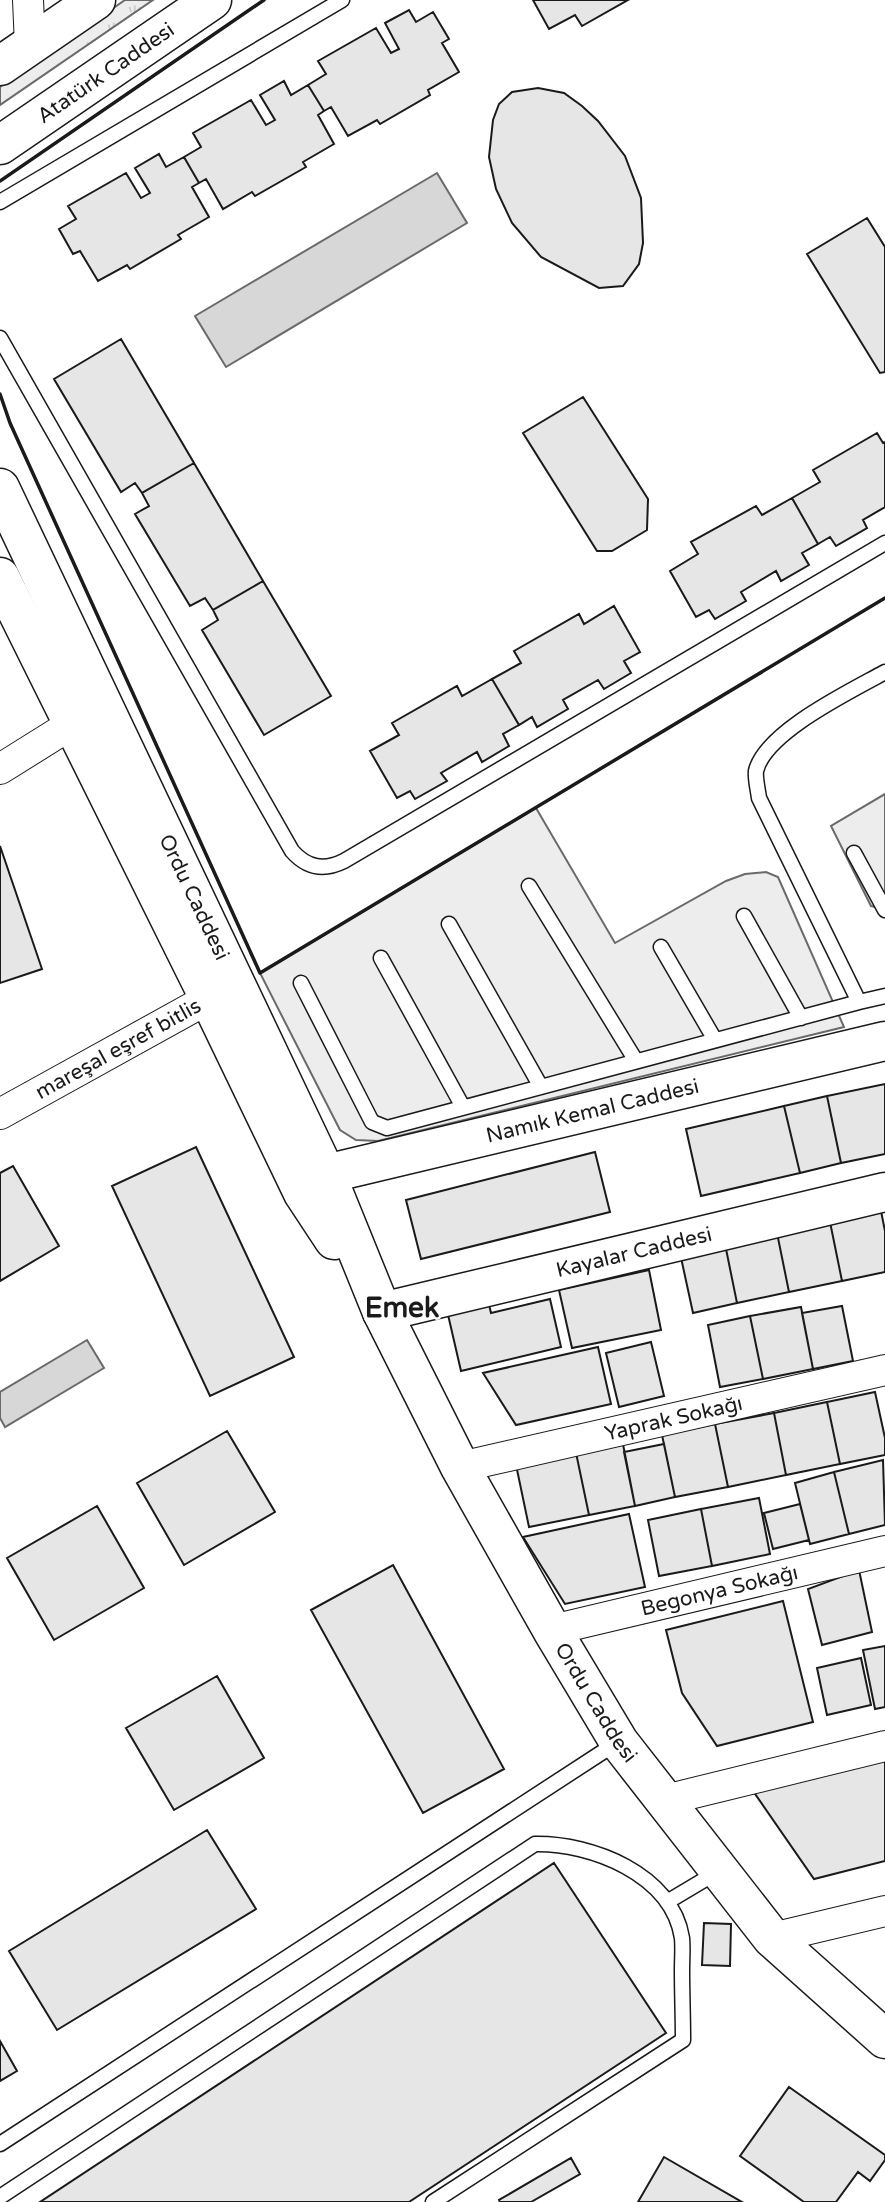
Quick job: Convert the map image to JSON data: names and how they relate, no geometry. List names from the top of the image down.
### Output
{
  "streets": {
    "main road": [
      "Atatürk Caddesi",
      "Ordu Caddesi",
      "Namık Kemal Caddesi",
      "Kayalar Caddesi"
    ],
    "street": ["mareşal eşref bitlis", "Yaprak Sokağı", "Begonya Sokağı"]
  },
  "crossings": [
    ["Ordu Caddesi", "mareşal eşref bitlis"],
    ["Ordu Caddesi", "Namık Kemal Caddesi"],
    ["Ordu Caddesi", "Kayalar Caddesi"],
    ["Ordu Caddesi", "Yaprak Sokağı"],
    ["Ordu Caddesi", "Begonya Sokağı"]
  ],
  "districts": ["Emek"]
}
